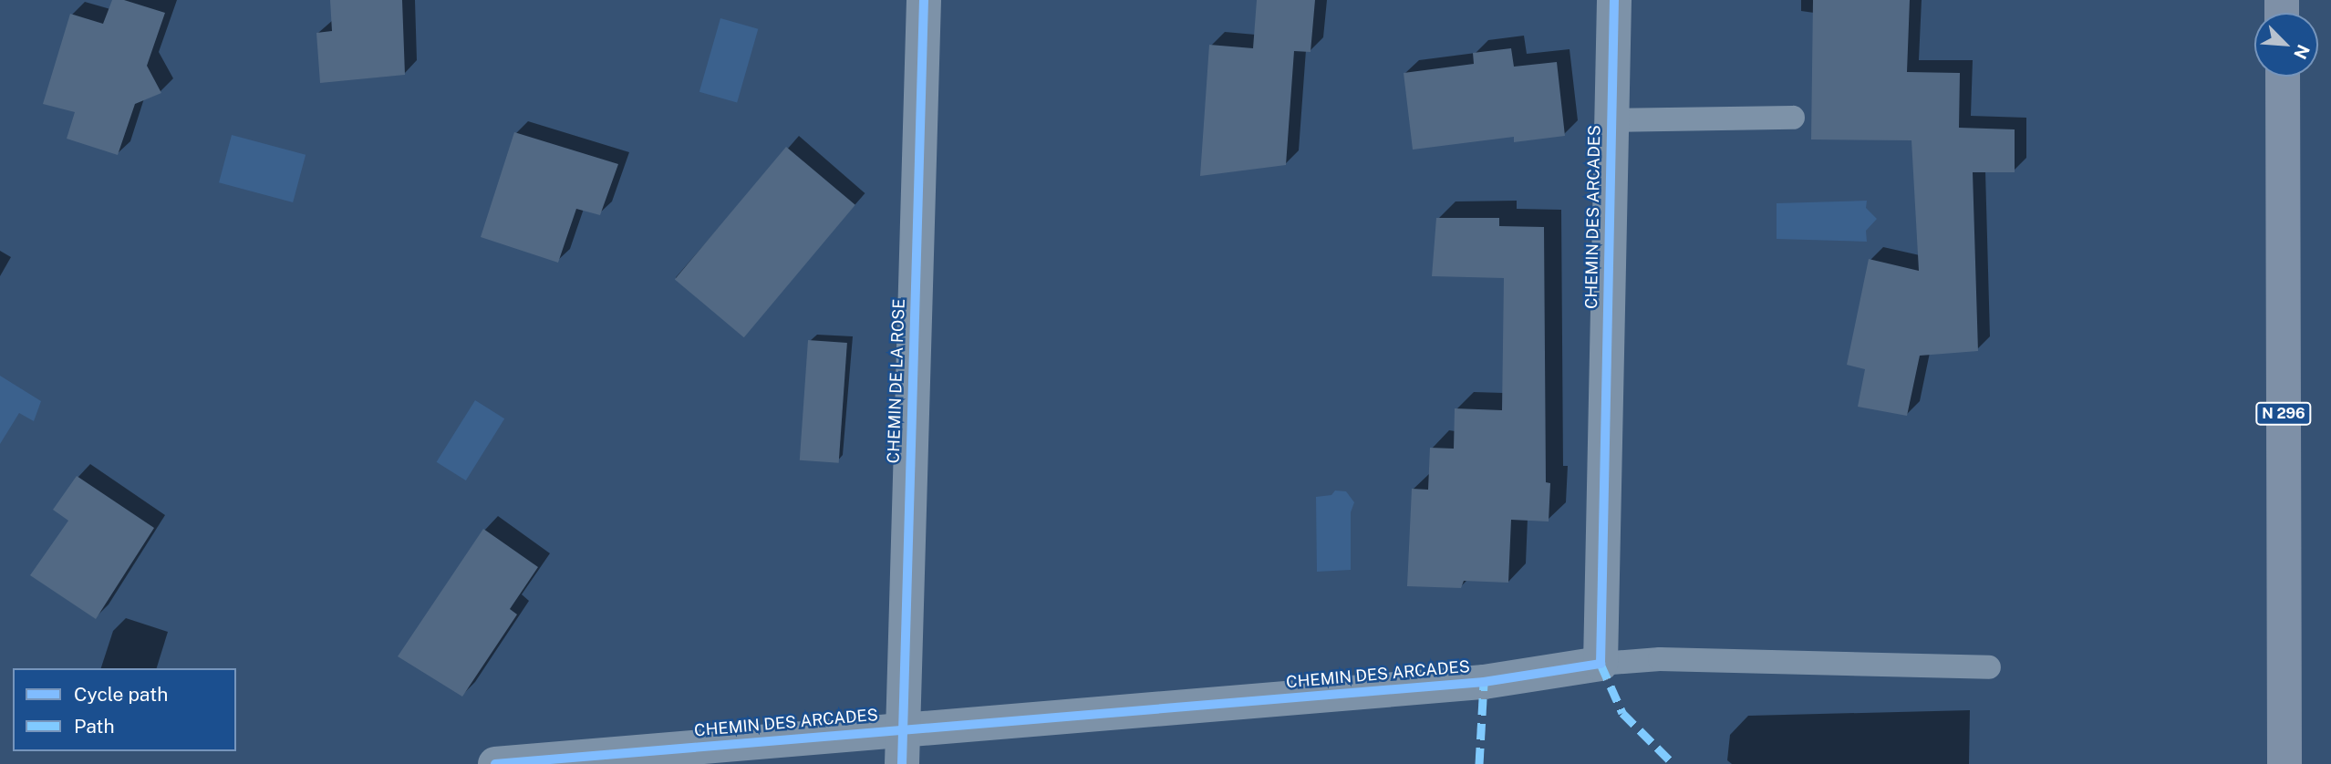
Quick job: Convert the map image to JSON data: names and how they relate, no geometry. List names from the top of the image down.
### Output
{
  "streets": {
    "highway": ["N 296"],
    "street": ["CHEMIN DES ARCADES", "CHEMIN DE LA ROSE"]
  },
  "crossings": [
    ["CHEMIN DES ARCADES", "CHEMIN DE LA ROSE"]
  ],
  "legend": ["Cycle path", "Path"],
  "north": "bottom right"
}
